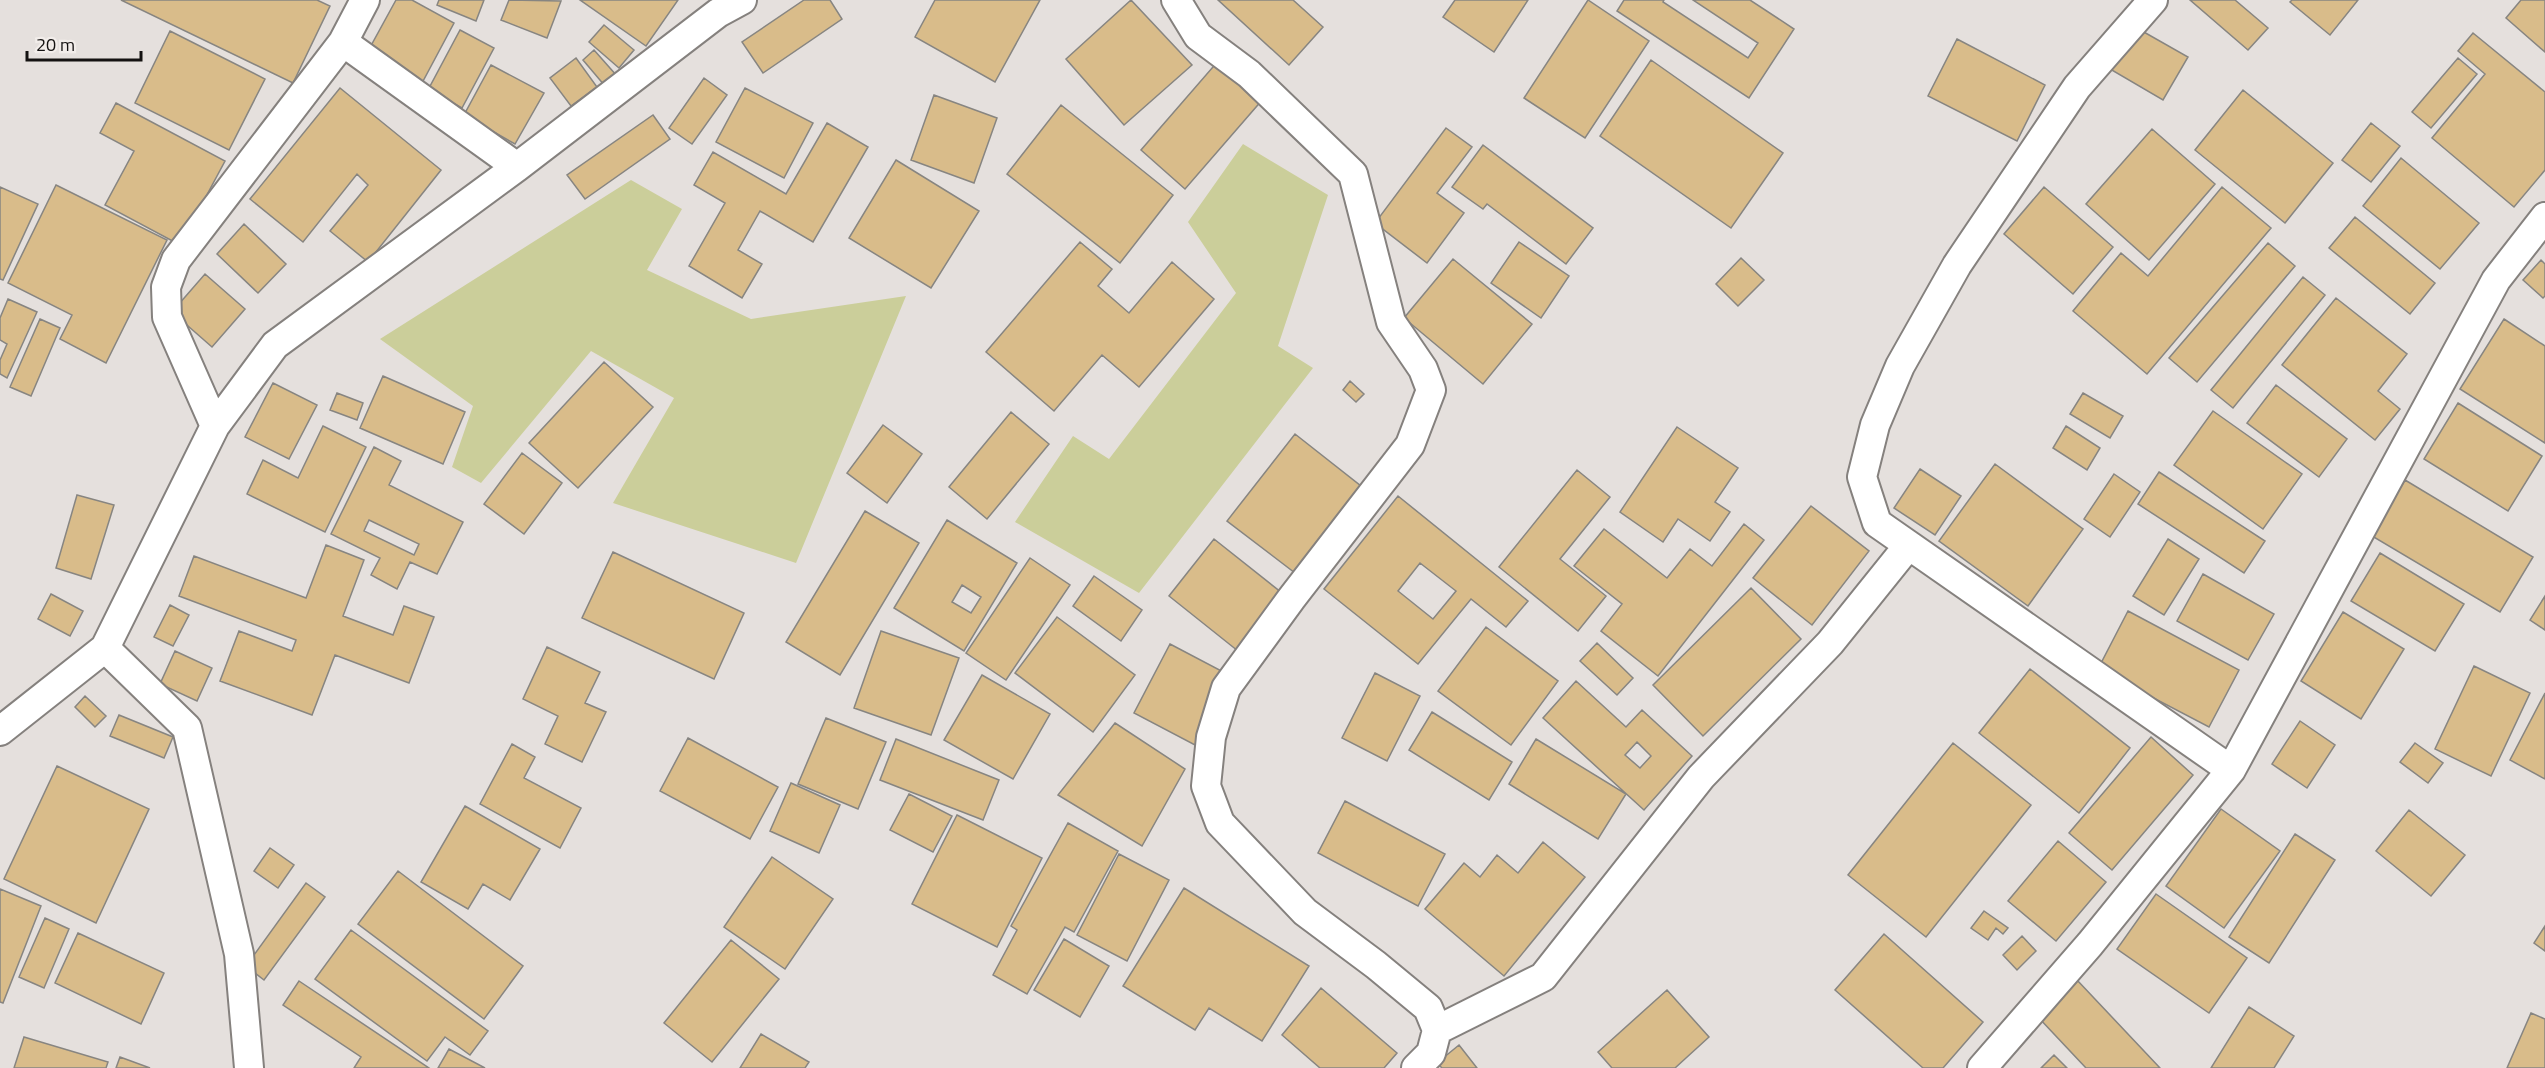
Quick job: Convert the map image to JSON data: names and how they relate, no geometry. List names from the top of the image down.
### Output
{
  "scale_bar": "20 m"
}
